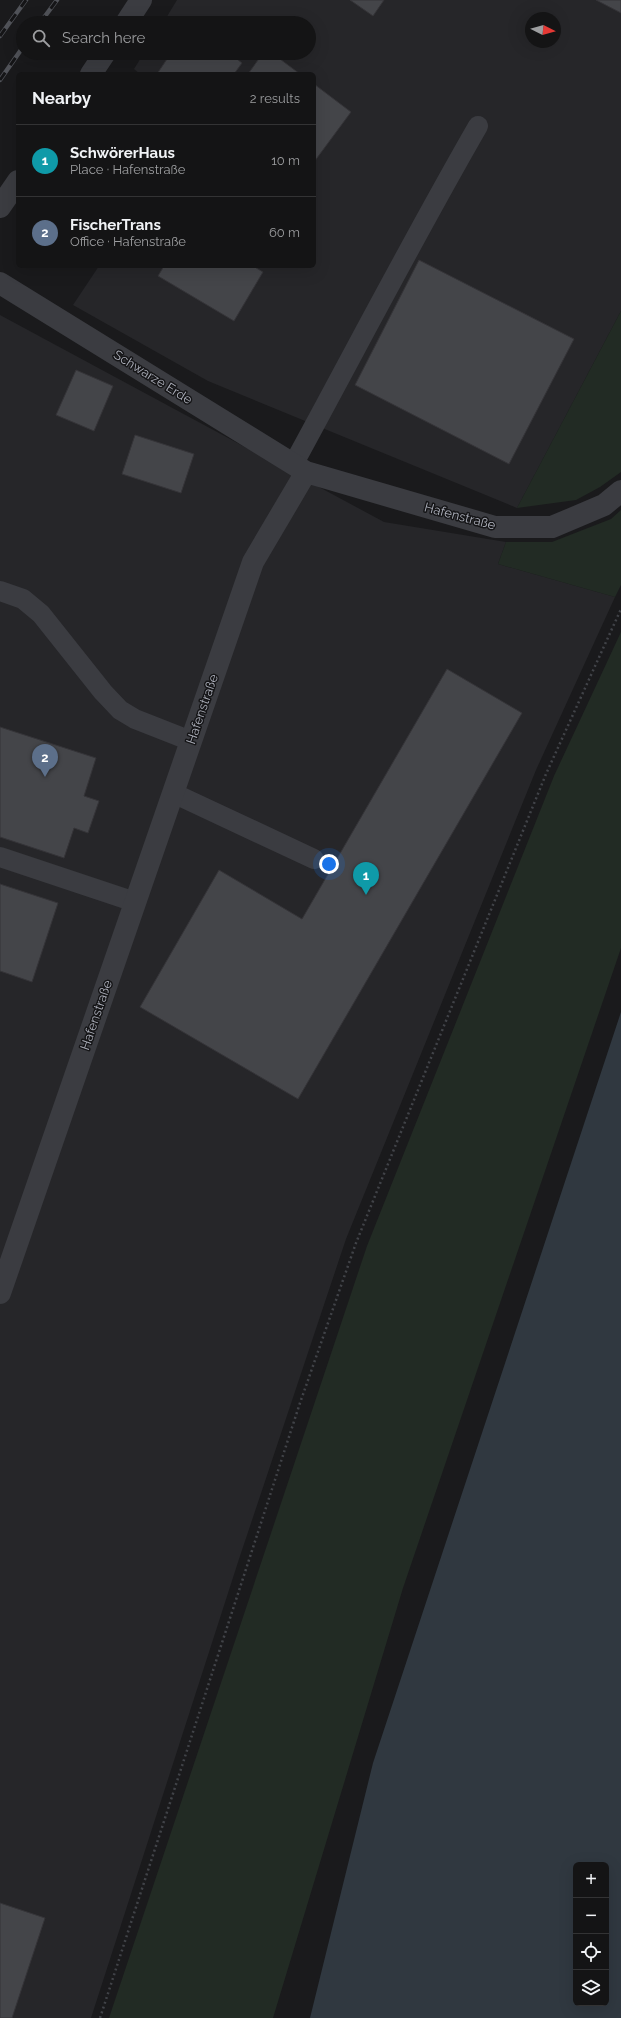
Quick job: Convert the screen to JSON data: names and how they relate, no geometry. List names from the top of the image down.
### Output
{
  "streets": {
    "street": ["Schwarze Erde", "Hafenstraße"]
  },
  "crossings": [
    ["Schwarze Erde", "Hafenstraße"]
  ],
  "north": "right",
  "page": {
    "search": "Search here",
    "heading": ["Nearby", "2 results"],
    "list": [
      {
        "mark": "1",
        "name": "SchwörerHaus",
        "note": "Place · Hafenstraße",
        "value": "10 m"
      },
      {
        "mark": "2",
        "name": "FischerTrans",
        "note": "Office · Hafenstraße",
        "value": "60 m"
      }
    ],
    "pins": ["2", "1"],
    "map_buttons": ["+", "−"]
  }
}
